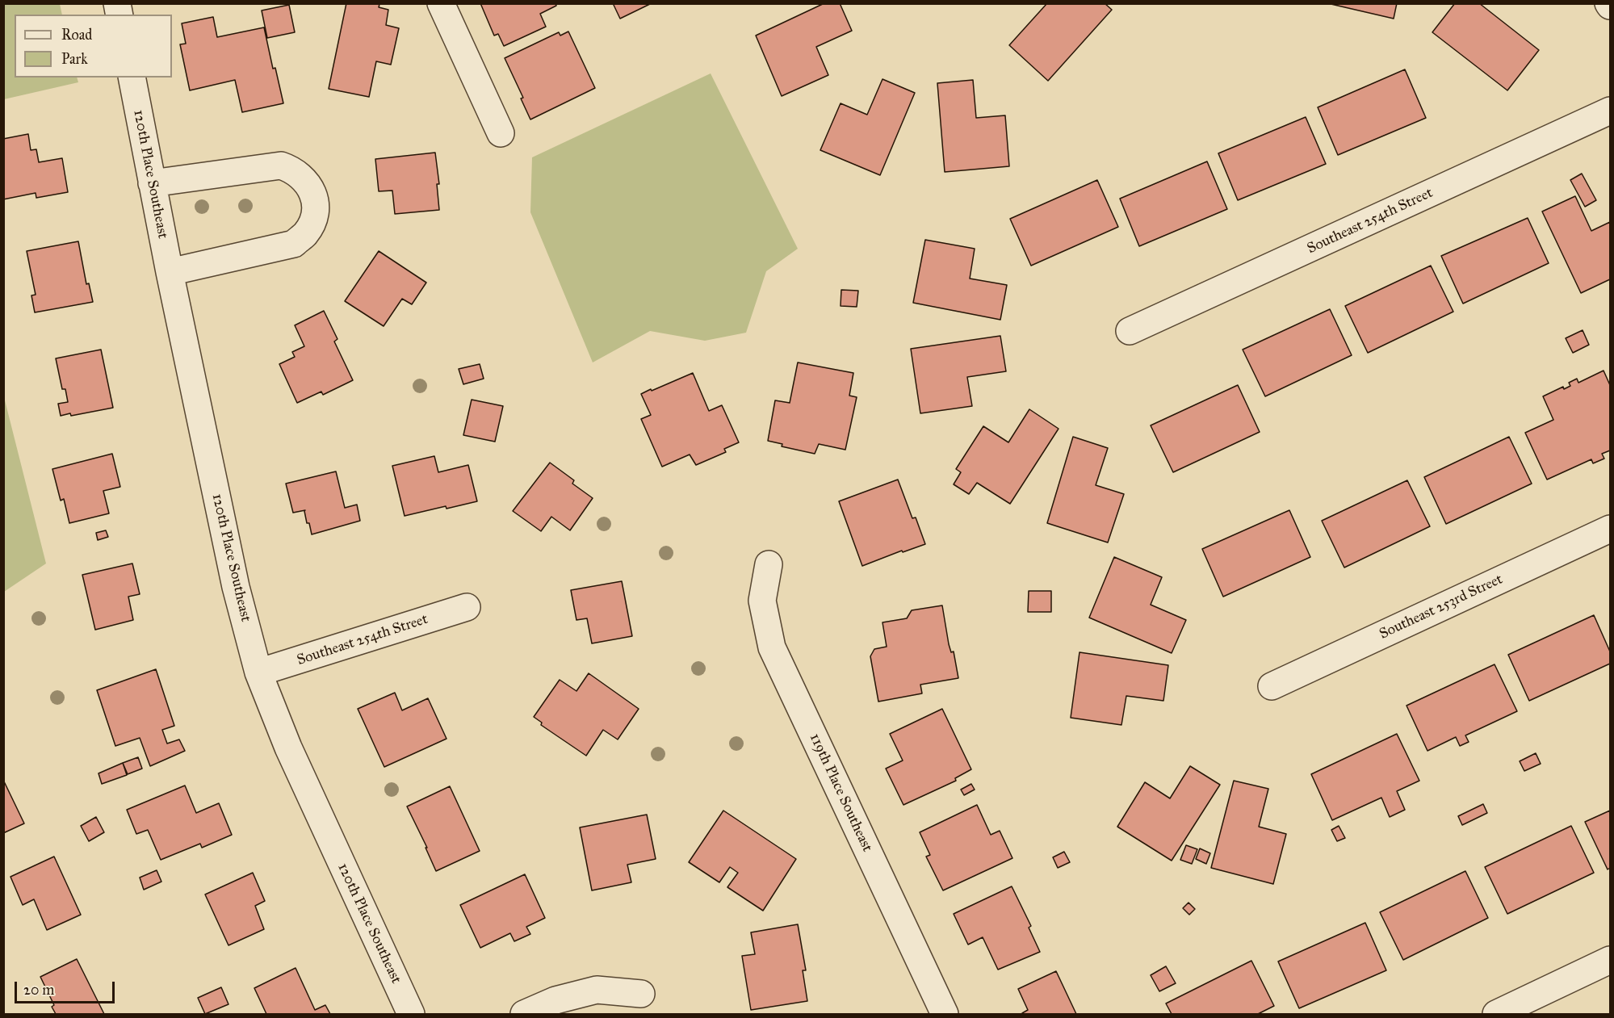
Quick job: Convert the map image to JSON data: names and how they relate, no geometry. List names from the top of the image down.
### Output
{
  "streets": {
    "street": [
      "120th Place Southeast",
      "Southeast 254th Street",
      "Southeast 253rd Street",
      "119th Place Southeast"
    ]
  },
  "crossings": [
    ["120th Place Southeast", "Southeast 254th Street"]
  ],
  "legend": ["Road", "Park"],
  "scale_bar": "20 m"
}
